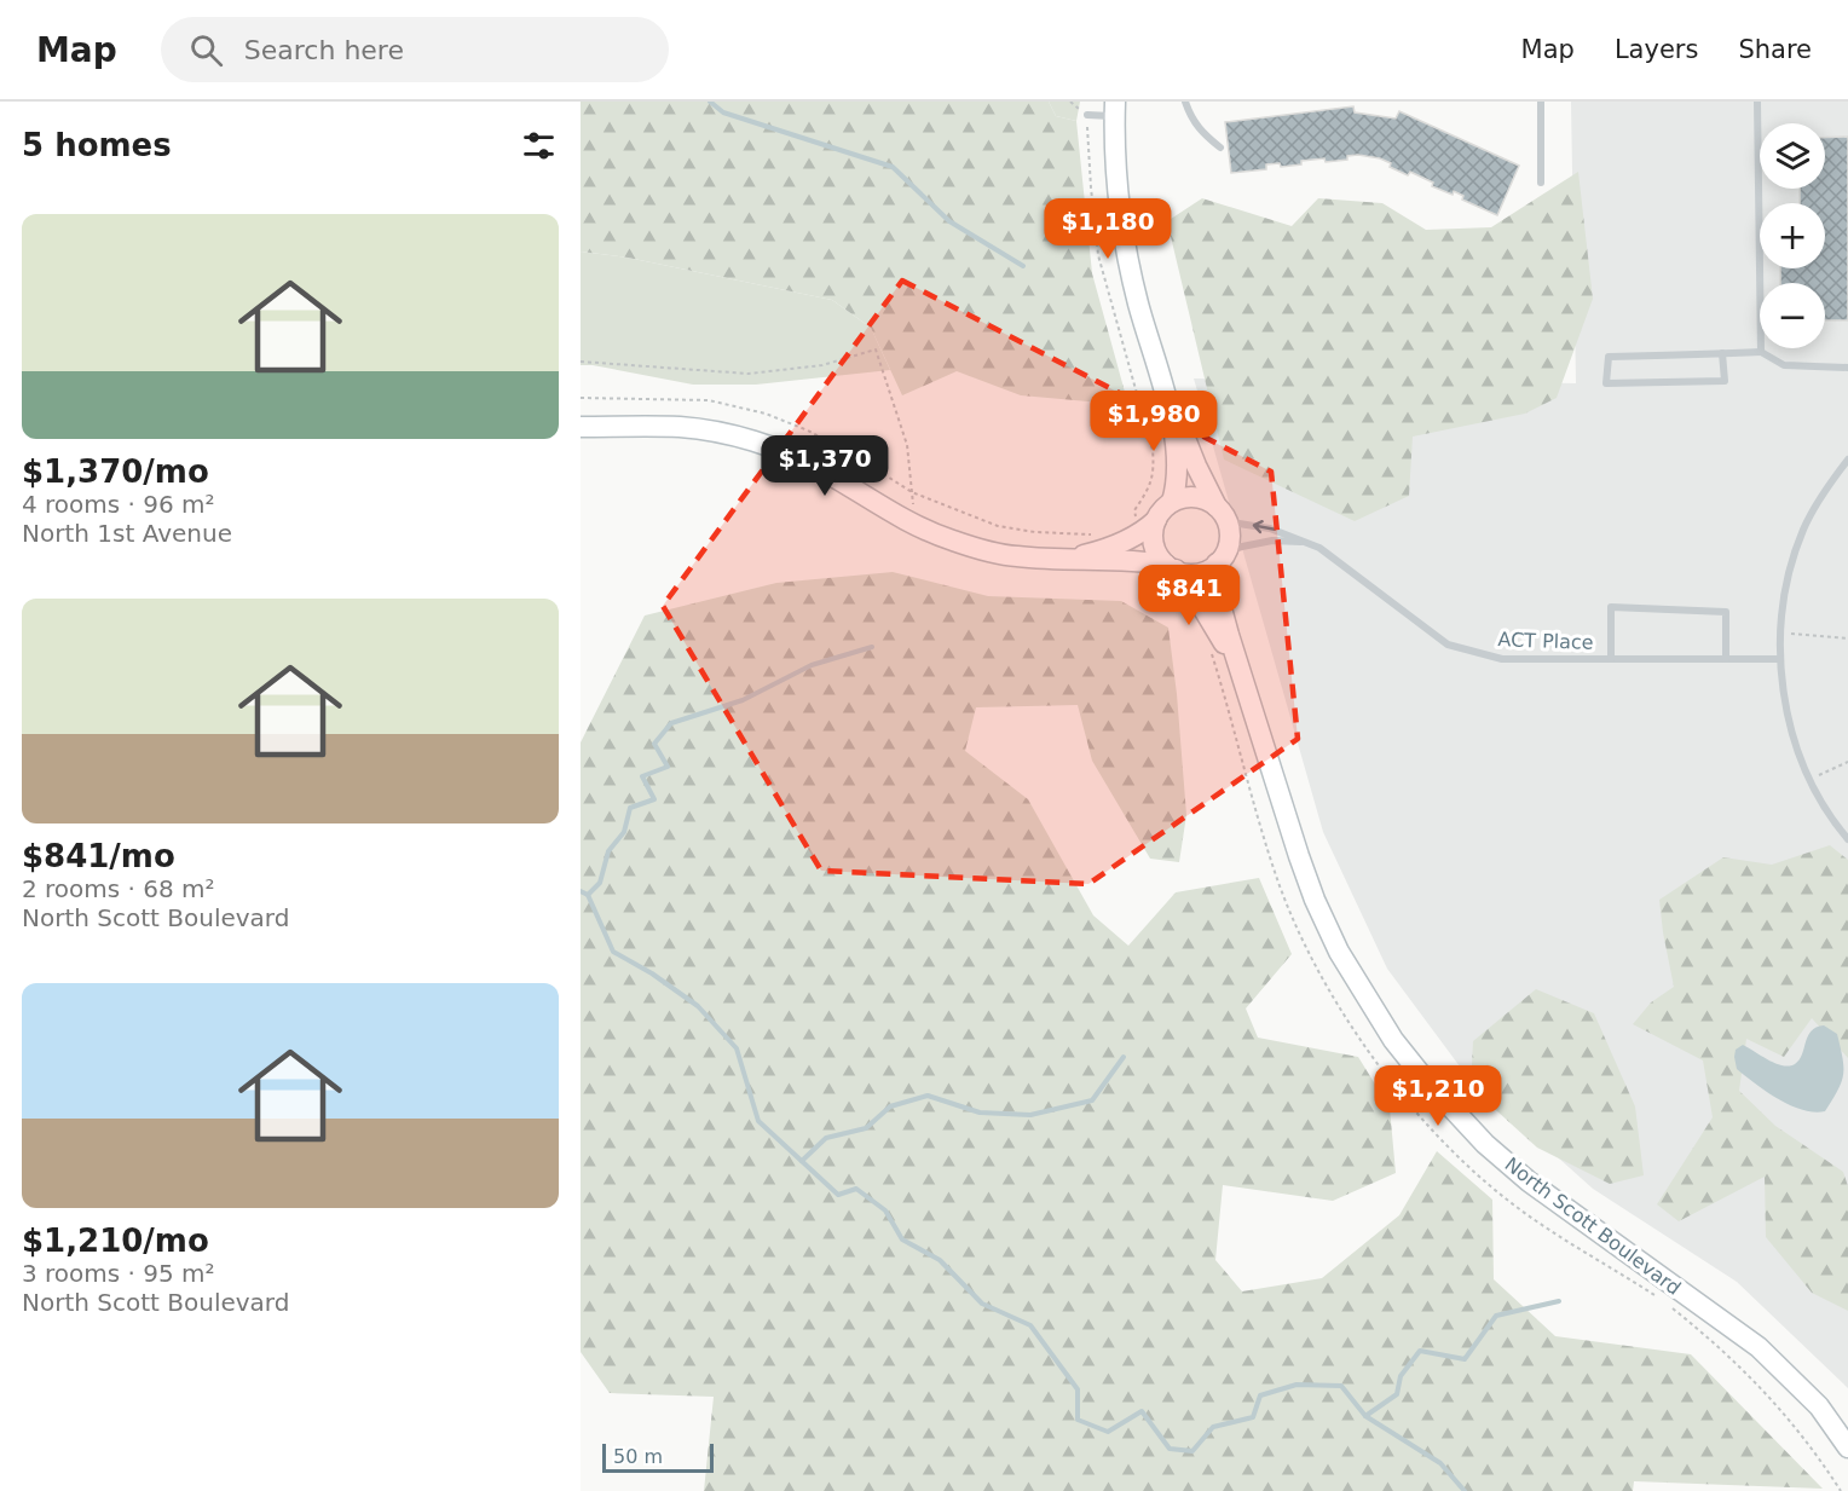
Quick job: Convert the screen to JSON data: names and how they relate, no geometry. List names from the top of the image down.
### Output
{
  "streets": {
    "main road": ["North Scott Boulevard"],
    "lane": ["ACT Place"]
  },
  "crossings": [
    ["ACT Place", "North Scott Boulevard"]
  ],
  "scale_bar": "50 m",
  "page": {
    "header": "Map",
    "search": "Search here",
    "nav": ["Map", "Layers", "Share"],
    "heading": "5 homes",
    "map_buttons": ["+", "−"],
    "list": [
      {
        "name": "$1,370/mo",
        "note": "4 rooms · 96 m² · North 1st Avenue"
      },
      {
        "name": "$841/mo",
        "note": "2 rooms · 68 m² · North Scott Boulevard"
      },
      {
        "name": "$1,210/mo",
        "note": "3 rooms · 95 m² · North Scott Boulevard"
      }
    ],
    "price": [
      "$1,180",
      "$1,980",
      "$1,370",
      "$841",
      "$1,210"
    ],
    "scale": "50 m"
  }
}
